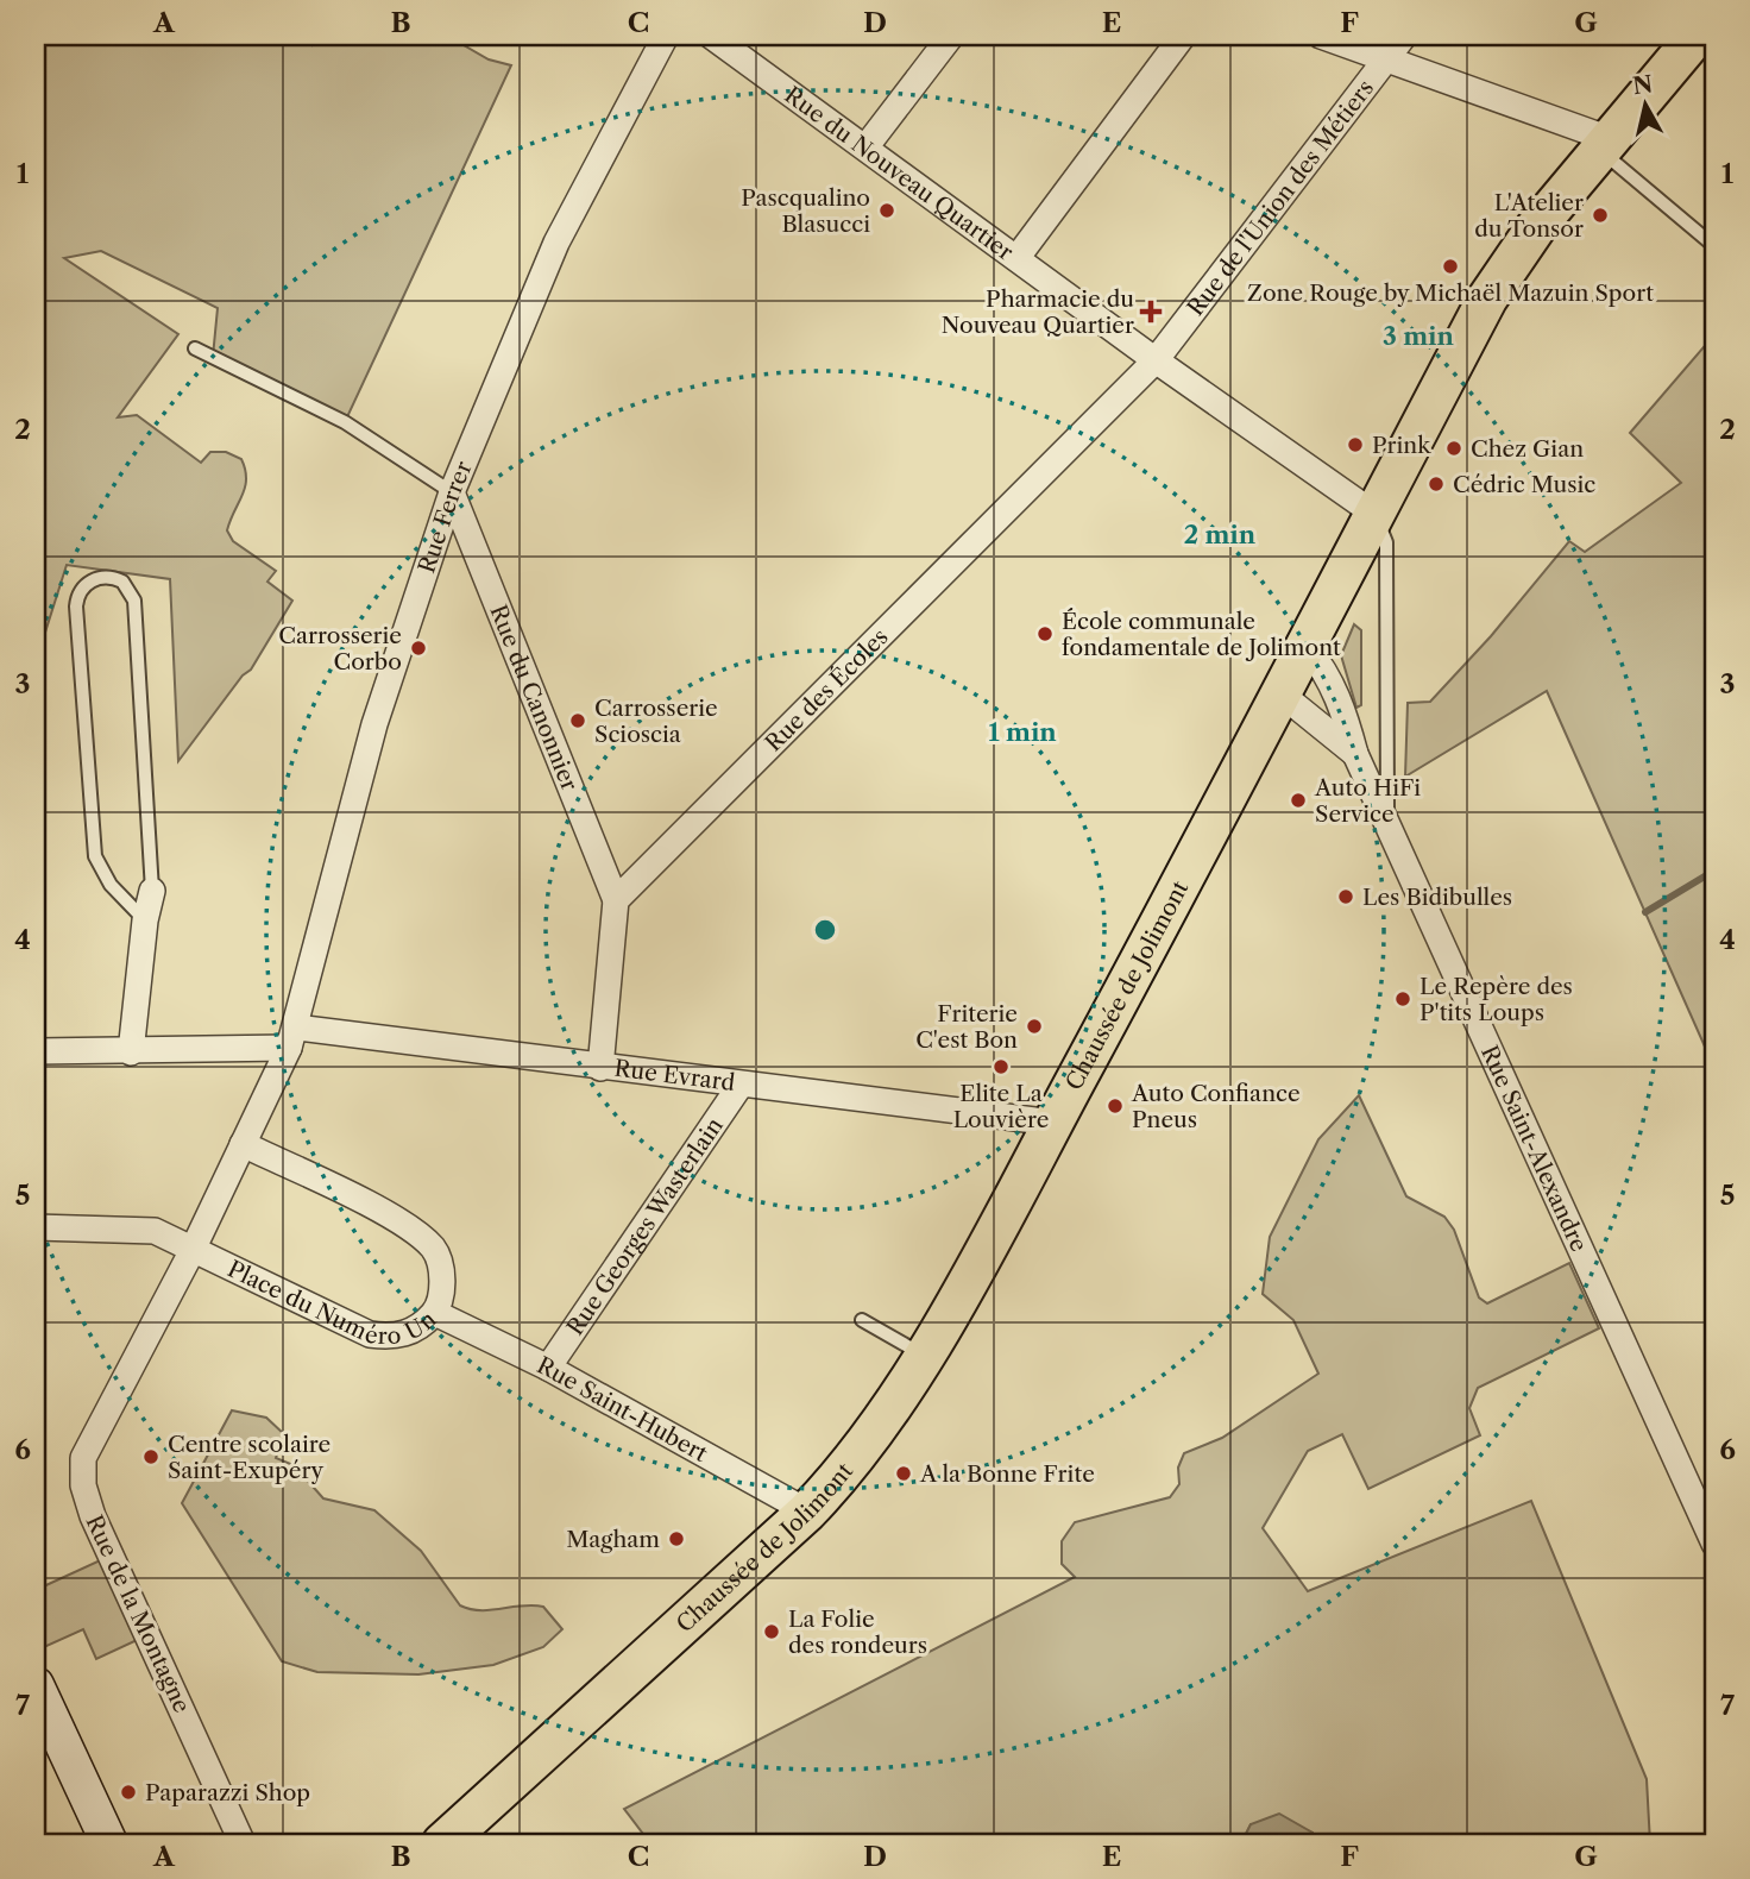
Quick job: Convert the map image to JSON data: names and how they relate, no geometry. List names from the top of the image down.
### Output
{
  "streets": {
    "main road": ["Chaussée de Jolimont"],
    "street": [
      "Rue du Nouveau Quartier",
      "Rue de l'Union des Métiers",
      "Rue Ferrer",
      "Rue des Écoles",
      "Rue du Canonnier",
      "Rue Evrard",
      "Rue Saint-Alexandre",
      "Rue Georges Wasterlain",
      "Place du Numéro Un",
      "Rue Saint-Hubert",
      "Rue de la Montagne"
    ]
  },
  "crossings": [
    ["Rue du Nouveau Quartier", "Rue de l'Union des Métiers"],
    ["Rue du Nouveau Quartier", "Rue des Écoles"],
    ["Rue du Nouveau Quartier", "Chaussée de Jolimont"],
    ["Rue de l'Union des Métiers", "Rue des Écoles"],
    ["Rue Ferrer", "Rue du Canonnier"],
    ["Rue Ferrer", "Rue Evrard"],
    ["Rue Ferrer", "Place du Numéro Un"],
    ["Rue des Écoles", "Rue du Canonnier"],
    ["Chaussée de Jolimont", "Rue Evrard"],
    ["Chaussée de Jolimont", "Rue Saint-Alexandre"],
    ["Chaussée de Jolimont", "Rue Saint-Hubert"],
    ["Rue Evrard", "Rue Georges Wasterlain"],
    ["Rue Evrard", "Place du Numéro Un"],
    ["Rue Georges Wasterlain", "Rue Saint-Hubert"],
    ["Place du Numéro Un", "Rue Saint-Hubert"],
    ["Place du Numéro Un", "Rue de la Montagne"]
  ],
  "places": {
    "other": [
      "Pascqualino Blasucci",
      "L'Atelier du Tonsor",
      "Zone Rouge by Michaël Mazuin Sport",
      "Prink",
      "Chez Gian",
      "Cédric Music",
      "École communale fondamentale de Jolimont",
      "Carrosserie Corbo",
      "Carrosserie Scioscia",
      "Auto HiFi Service",
      "Les Bidibulles",
      "Le Repère des P'tits Loups",
      "Friterie C'est Bon",
      "Elite La Louvière",
      "Auto Confiance Pneus",
      "Centre scolaire Saint-Exupéry",
      "A la Bonne Frite",
      "Magham",
      "La Folie des rondeurs",
      "Paparazzi Shop"
    ],
    "health": ["Pharmacie du Nouveau Quartier"]
  },
  "north": "top",
  "grid": {
    "columns": [
      "A",
      "B",
      "C",
      "D",
      "E",
      "F",
      "G"
    ],
    "rows": [
      "1",
      "2",
      "3",
      "4",
      "5",
      "6",
      "7"
    ]
  },
  "rings": ["3 min", "2 min", "1 min"]
}
